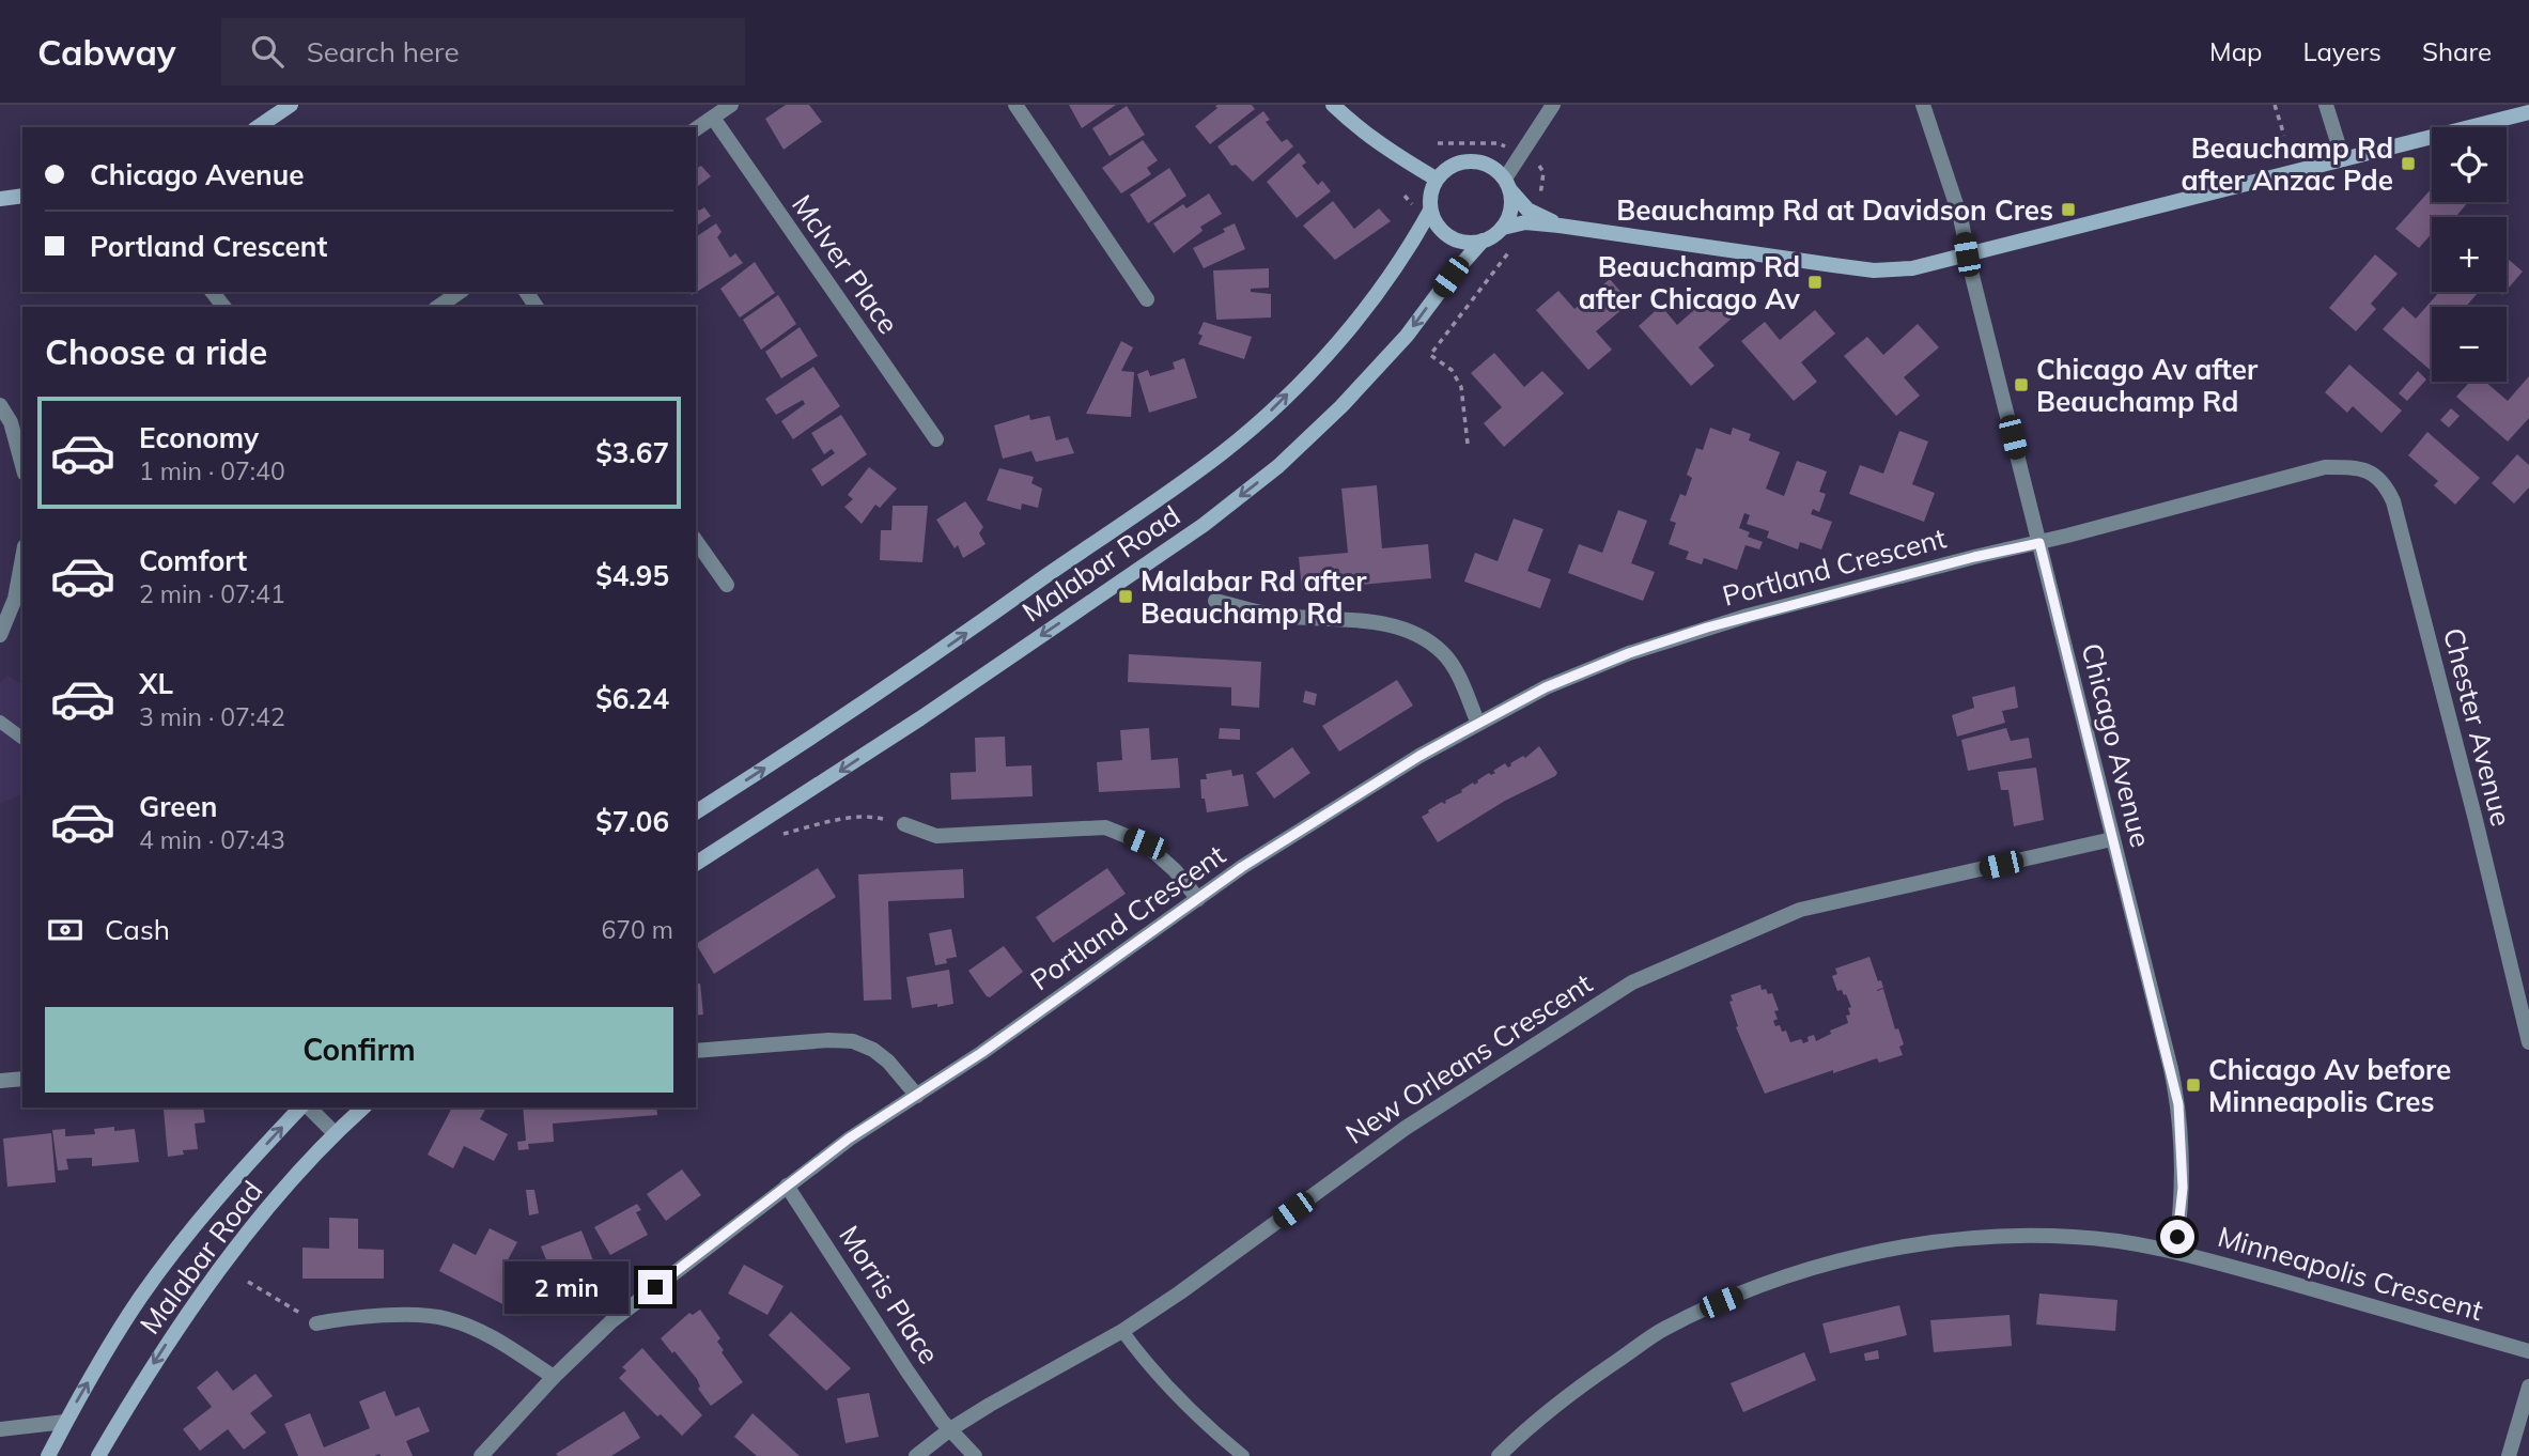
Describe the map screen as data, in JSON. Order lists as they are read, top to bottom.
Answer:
{
  "streets": {
    "main road": ["Malabar Road"],
    "street": [
      "McIver Place",
      "Portland Crescent",
      "Chester Avenue",
      "Chicago Avenue",
      "New Orleans Crescent",
      "Minneapolis Crescent",
      "Morris Place"
    ]
  },
  "crossings": [
    ["Portland Crescent", "Chester Avenue"],
    ["Portland Crescent", "Chicago Avenue"],
    ["Portland Crescent", "Morris Place"],
    ["Chicago Avenue", "New Orleans Crescent"],
    ["Chicago Avenue", "Minneapolis Crescent"],
    ["New Orleans Crescent", "Morris Place"]
  ],
  "places": {
    "transit": [
      "Beauchamp Rd after Anzac Pde",
      "Beauchamp Rd at Davidson Cres",
      "Beauchamp Rd after Chicago Av",
      "Chicago Av after Beauchamp Rd",
      "Malabar Rd after Beauchamp Rd",
      "Chicago Av before Minneapolis Cres"
    ]
  },
  "page": {
    "header": "Cabway",
    "search": "Search here",
    "nav": ["Map", "Layers", "Share"],
    "map_buttons": ["+", "−"],
    "banner": ["Chicago Avenue", "Portland Crescent"],
    "heading": "Choose a ride",
    "list": [
      {
        "name": "Economy",
        "note": "1 min · 07:40",
        "value": "$3.67"
      },
      {
        "name": "Comfort",
        "note": "2 min · 07:41",
        "value": "$4.95"
      },
      {
        "name": "XL",
        "note": "3 min · 07:42",
        "value": "$6.24"
      },
      {
        "name": "Green",
        "note": "4 min · 07:43",
        "value": "$7.06"
      }
    ],
    "pay": ["Cash", "670 m"],
    "buttons": "Confirm",
    "bubble": "2 min"
  }
}
